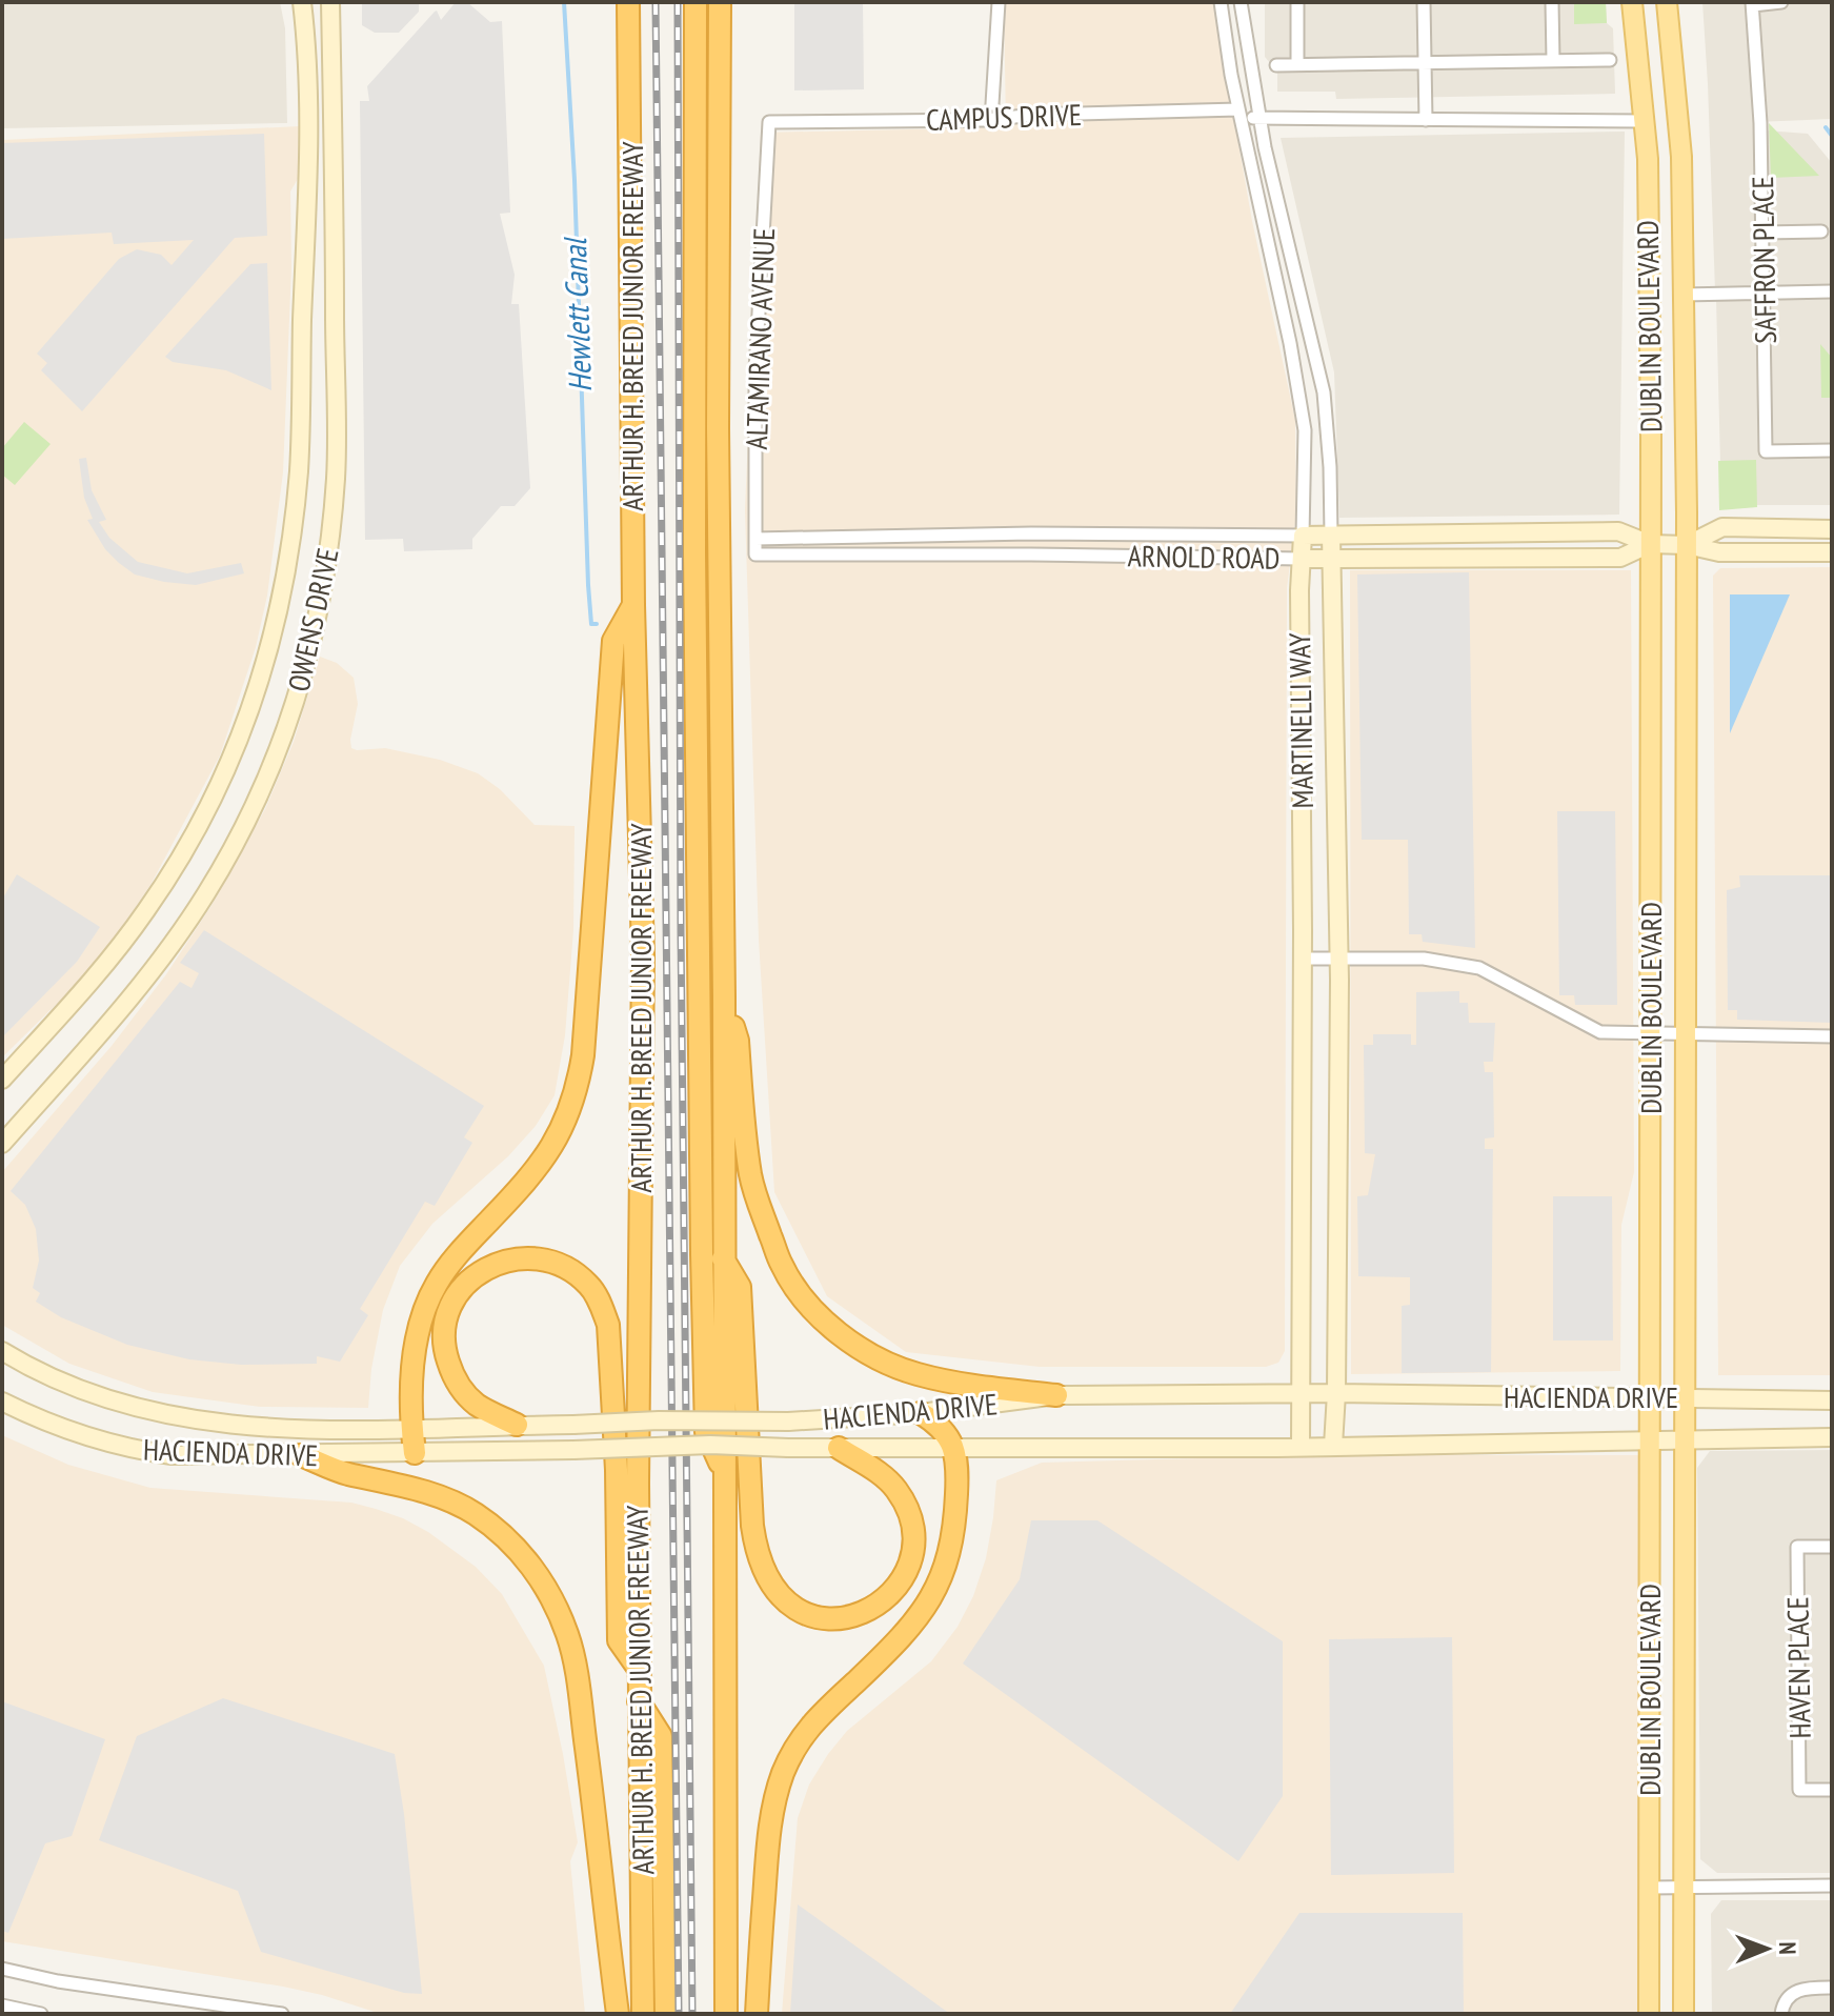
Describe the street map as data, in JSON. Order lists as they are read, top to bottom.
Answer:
{
  "streets": {
    "highway": ["ARTHUR H. BREED JUNIOR FREEWAY"],
    "main road": ["DUBLIN BOULEVARD"],
    "street": [
      "CAMPUS DRIVE",
      "SAFFRON PLACE",
      "ALTAMIRANO AVENUE",
      "ARNOLD ROAD",
      "OWENS DRIVE",
      "MARTINELLI WAY",
      "HACIENDA DRIVE",
      "HAVEN PLACE"
    ]
  },
  "crossings": [
    ["CAMPUS DRIVE", "DUBLIN BOULEVARD"],
    ["CAMPUS DRIVE", "ALTAMIRANO AVENUE"],
    ["CAMPUS DRIVE", "MARTINELLI WAY"],
    ["DUBLIN BOULEVARD", "ARNOLD ROAD"],
    ["DUBLIN BOULEVARD", "HACIENDA DRIVE"],
    ["ALTAMIRANO AVENUE", "ARNOLD ROAD"],
    ["ARNOLD ROAD", "MARTINELLI WAY"],
    ["MARTINELLI WAY", "HACIENDA DRIVE"]
  ],
  "water": ["Hewlett Canal"],
  "north": "right"
}
